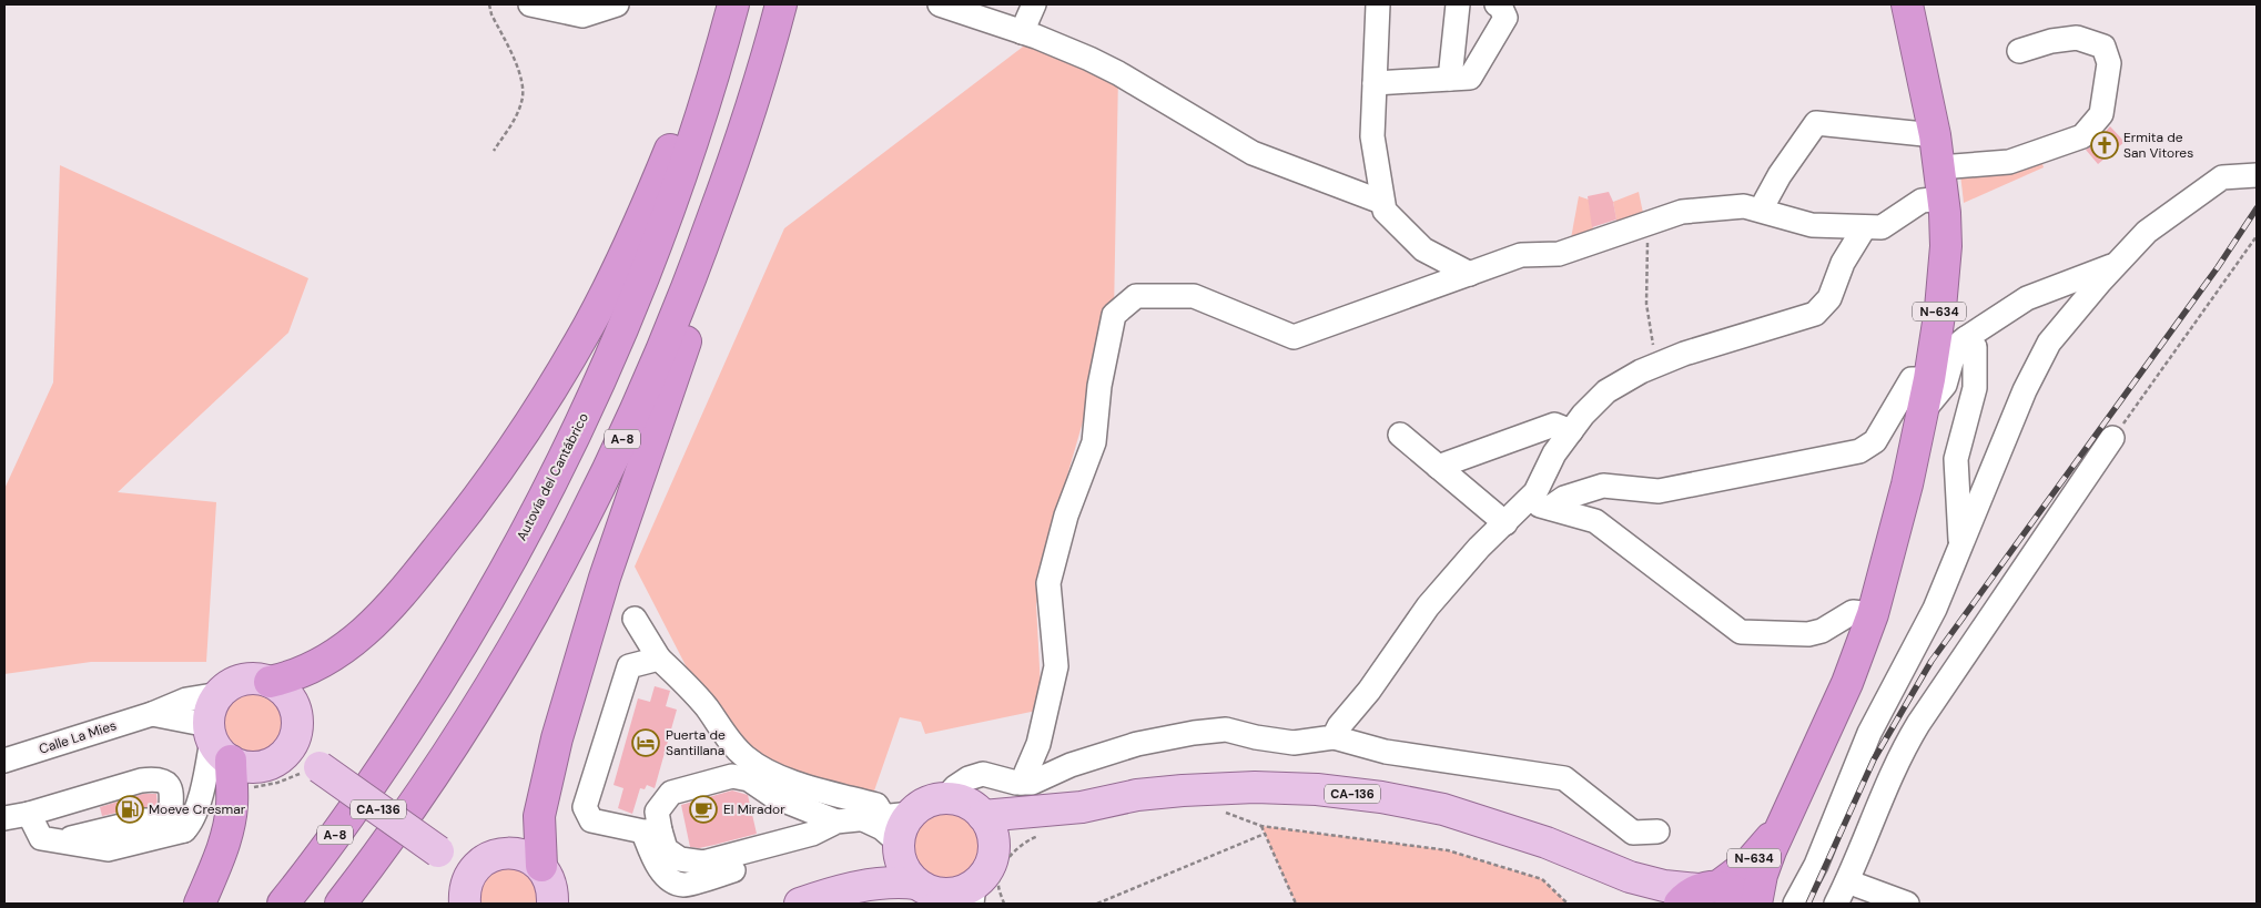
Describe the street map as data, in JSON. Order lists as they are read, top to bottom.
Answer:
{
  "streets": {
    "highway": ["N-634", "A-8", "Autovía del Cantábrico"],
    "main road": ["CA-136"],
    "street": ["Calle La Mies"]
  },
  "crossings": [
    ["Calle La Mies", "CA-136"]
  ],
  "places": {
    "church": ["Ermita de San Vitores"],
    "hotel": ["Puerta de Santillana"],
    "fuel station": ["Moeve Cresmar"],
    "cafe": ["El Mirador"]
  }
}
